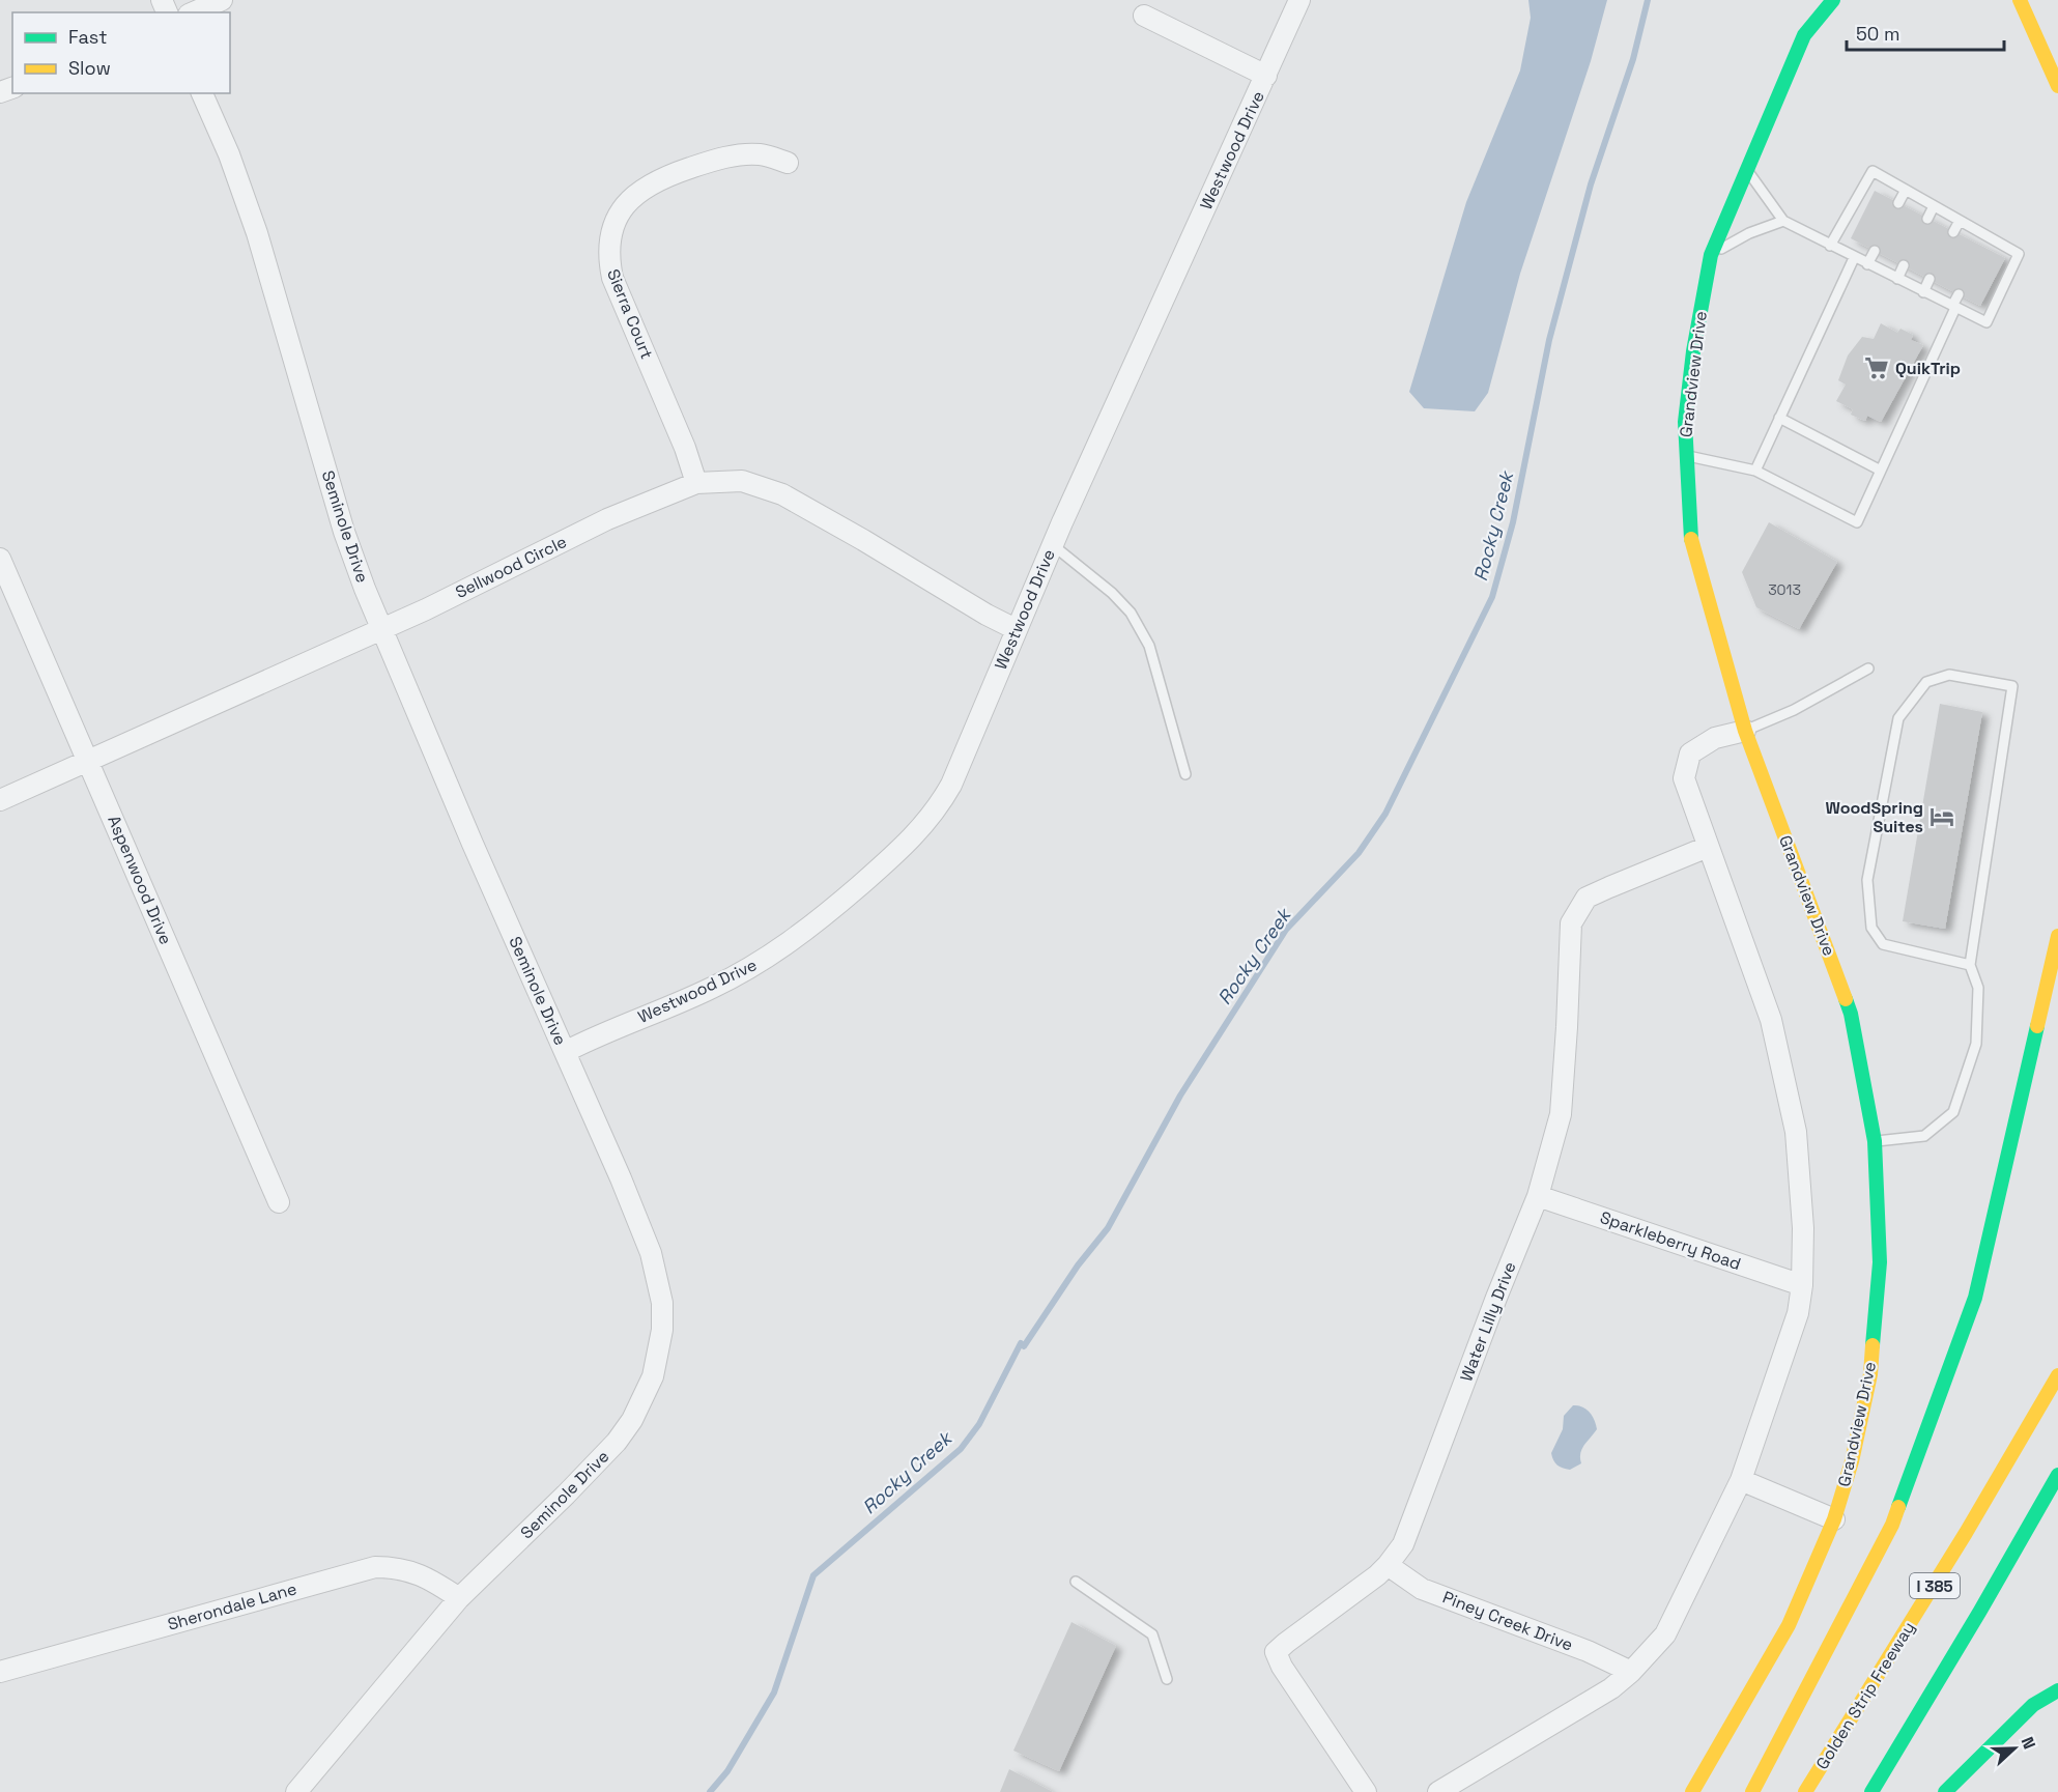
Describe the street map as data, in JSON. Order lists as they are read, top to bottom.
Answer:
{
  "streets": {
    "main road": ["Grandview Drive", "I 385", "Golden Strip Freeway"],
    "street": [
      "Westwood Drive",
      "Sierra Court",
      "Seminole Drive",
      "Sellwood Circle",
      "Aspenwood Drive",
      "Sparkleberry Road",
      "Water Lilly Drive",
      "Sherondale Lane",
      "Piney Creek Drive"
    ]
  },
  "crossings": [
    ["Westwood Drive", "Seminole Drive"],
    ["Westwood Drive", "Sellwood Circle"],
    ["Sierra Court", "Sellwood Circle"],
    ["Seminole Drive", "Sellwood Circle"],
    ["Seminole Drive", "Sherondale Lane"],
    ["Sellwood Circle", "Aspenwood Drive"],
    ["Sparkleberry Road", "Water Lilly Drive"],
    ["Water Lilly Drive", "Piney Creek Drive"]
  ],
  "water": ["Rocky Creek"],
  "places": {
    "supermarket": ["QuikTrip"],
    "hotel": ["WoodSpring Suites"]
  },
  "house_numbers": ["3013"],
  "legend": ["Fast", "Slow"],
  "scale_bar": "50 m",
  "north": "right"
}
